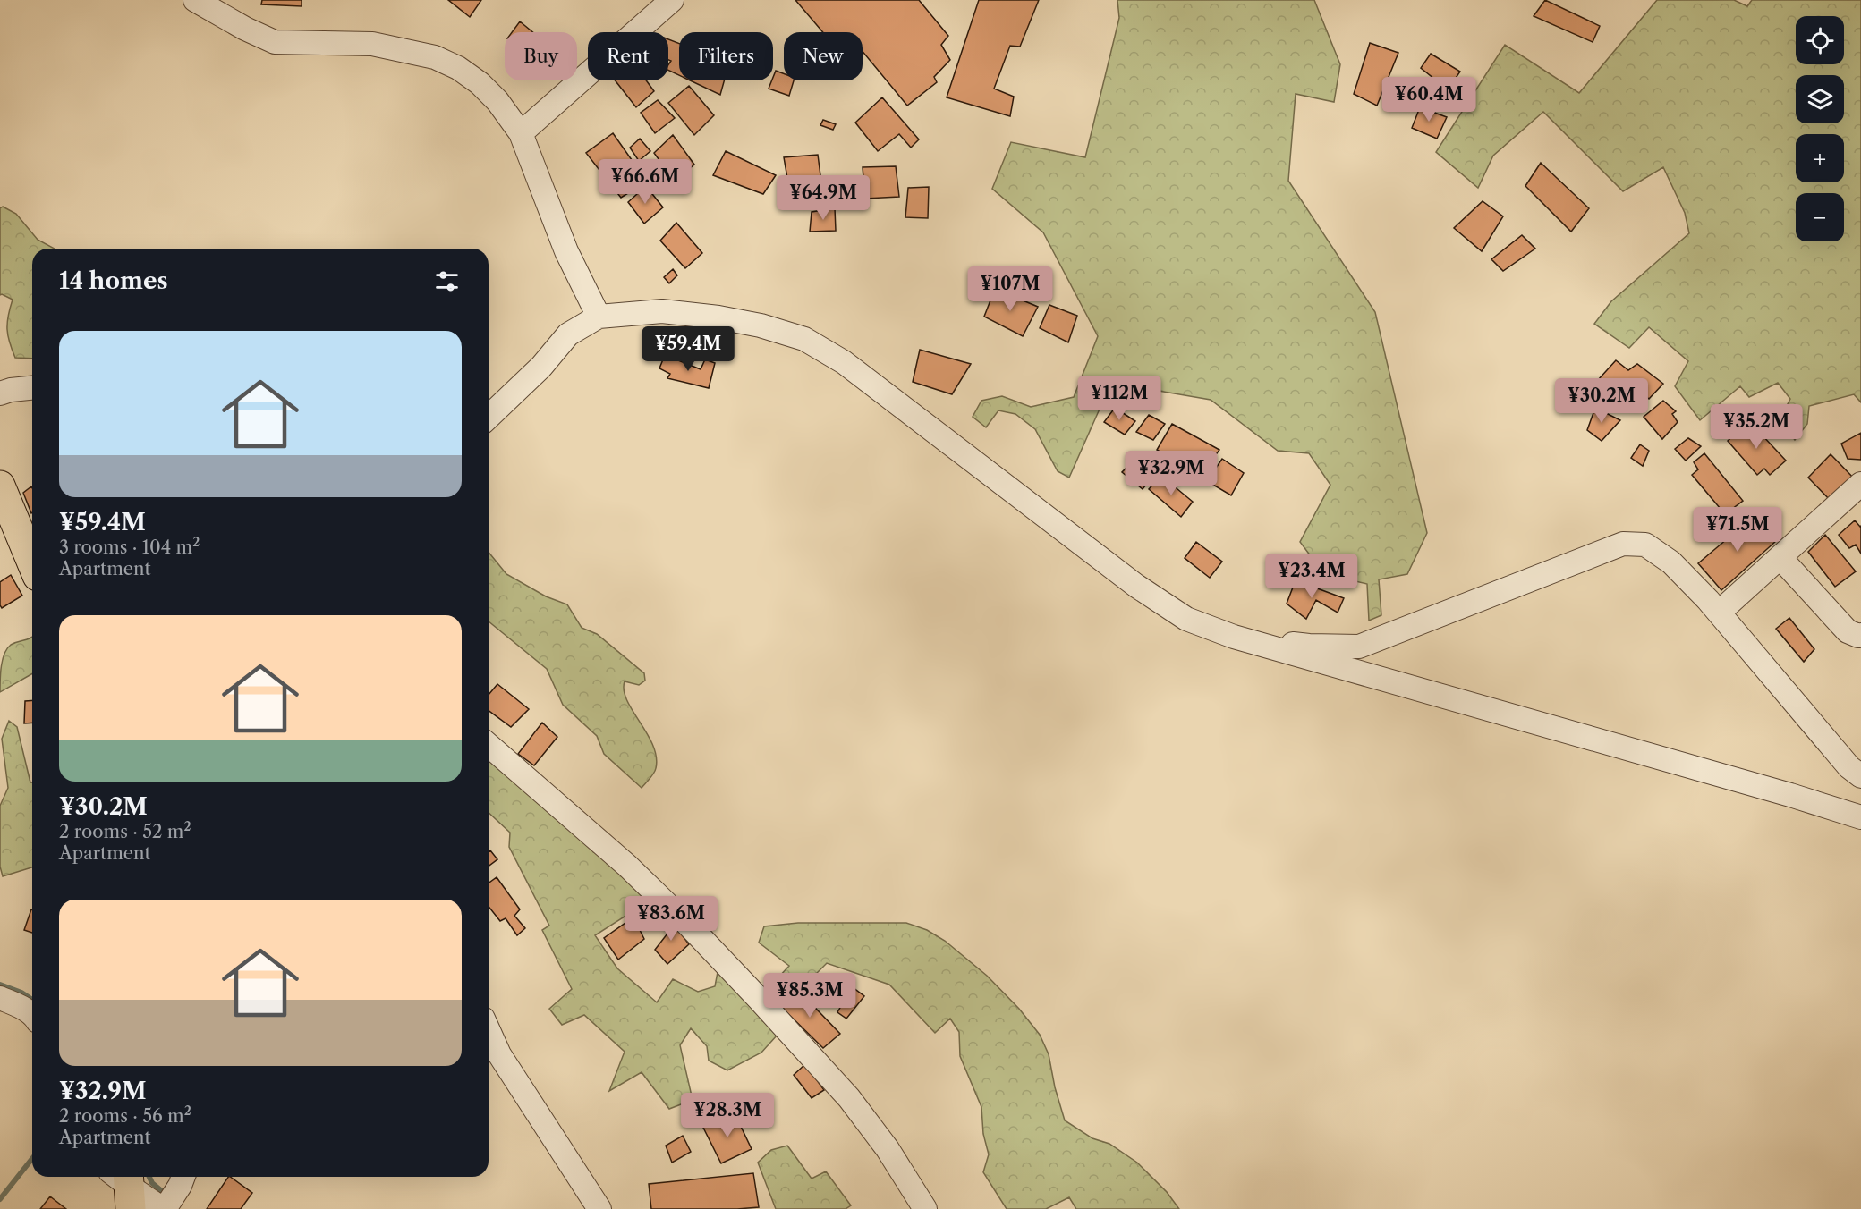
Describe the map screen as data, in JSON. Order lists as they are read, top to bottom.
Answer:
{
  "page": {
    "map_buttons": ["+", "−"],
    "chip": [
      "Buy",
      "Rent",
      "Filters",
      "New"
    ],
    "price": [
      "¥60.4M",
      "¥66.6M",
      "¥64.9M",
      "¥107M",
      "¥59.4M",
      "¥112M",
      "¥30.2M",
      "¥35.2M",
      "¥32.9M",
      "¥71.5M",
      "¥23.4M",
      "¥83.6M",
      "¥85.3M",
      "¥28.3M"
    ],
    "heading": "14 homes",
    "list": [
      {
        "name": "¥59.4M",
        "note": "3 rooms · 104 m² · Apartment"
      },
      {
        "name": "¥30.2M",
        "note": "2 rooms · 52 m² · Apartment"
      },
      {
        "name": "¥32.9M",
        "note": "2 rooms · 56 m² · Apartment"
      }
    ]
  }
}
